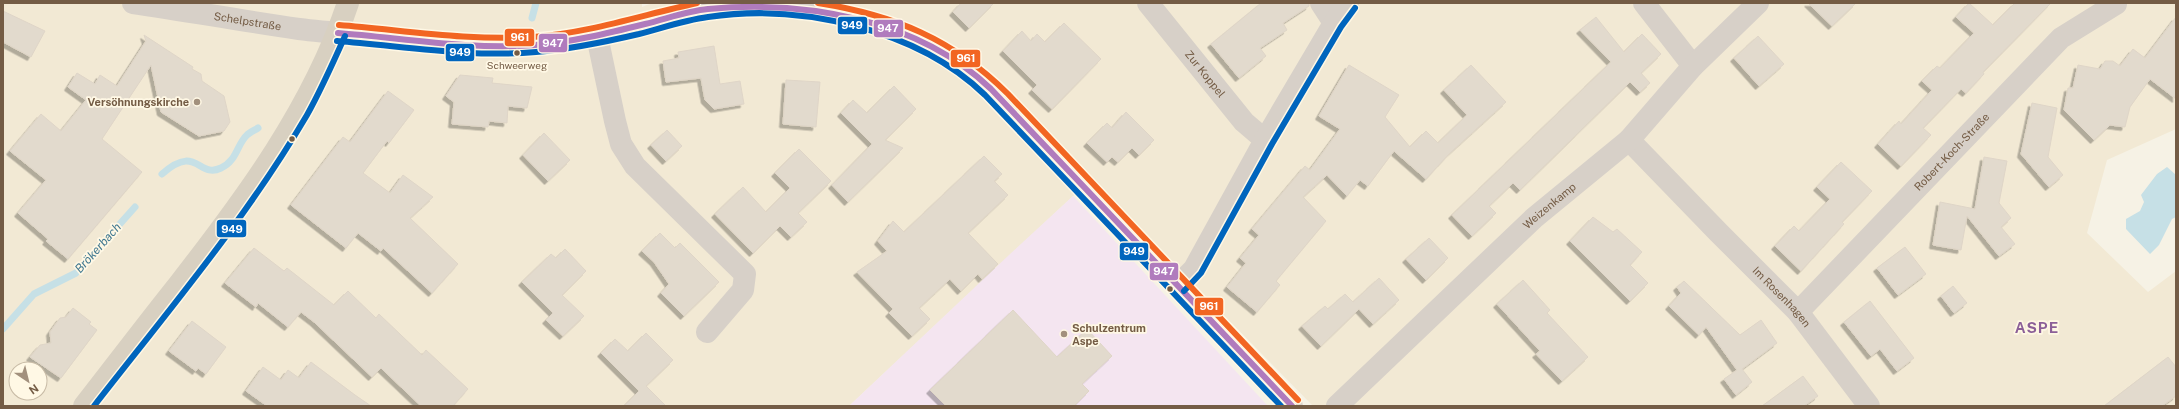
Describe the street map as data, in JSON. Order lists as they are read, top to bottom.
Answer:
{
  "streets": {
    "street": [
      "Schelpstraße",
      "Zur Koppel",
      "Robert-Koch-Straße",
      "Weizenkamp",
      "Im Rosenhagen"
    ]
  },
  "crossings": [
    ["Robert-Koch-Straße", "Im Rosenhagen"],
    ["Weizenkamp", "Im Rosenhagen"]
  ],
  "districts": ["ASPE"],
  "water": ["Brökerbach"],
  "places": ["Schweerweg", "Versöhnungskirche", "Schulzentrum Aspe"],
  "lines": ["transit line 961", "transit line 947", "transit line 949"],
  "north": "bottom right"
}
